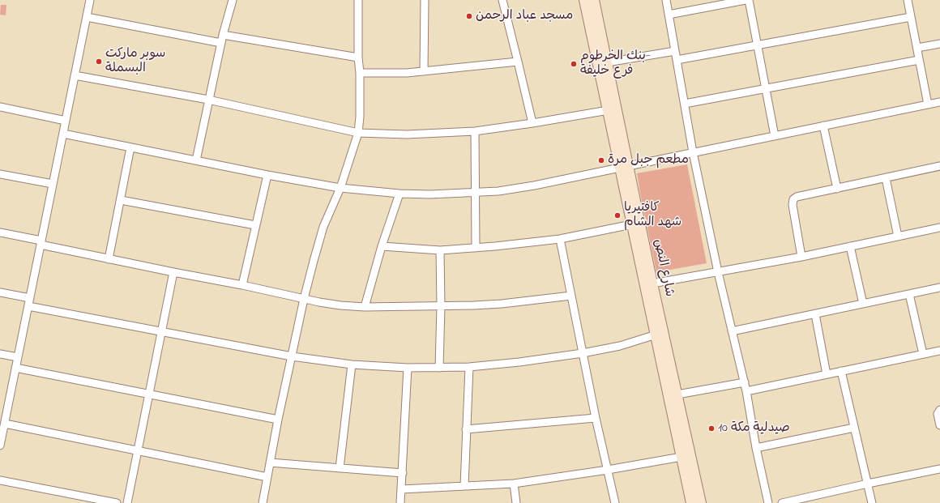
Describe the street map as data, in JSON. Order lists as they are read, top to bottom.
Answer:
{
  "streets": {
    "main road": ["شارع النص"]
  },
  "places": [
    "مسجد عباد الرحمن",
    "سوبر ماركت البسملة",
    "بنك الخرطوم- فرع خليفة",
    "مطعم جبل مرة",
    "كافتيريا شهد الشام",
    "صيدلية مكة 10"
  ]
}
